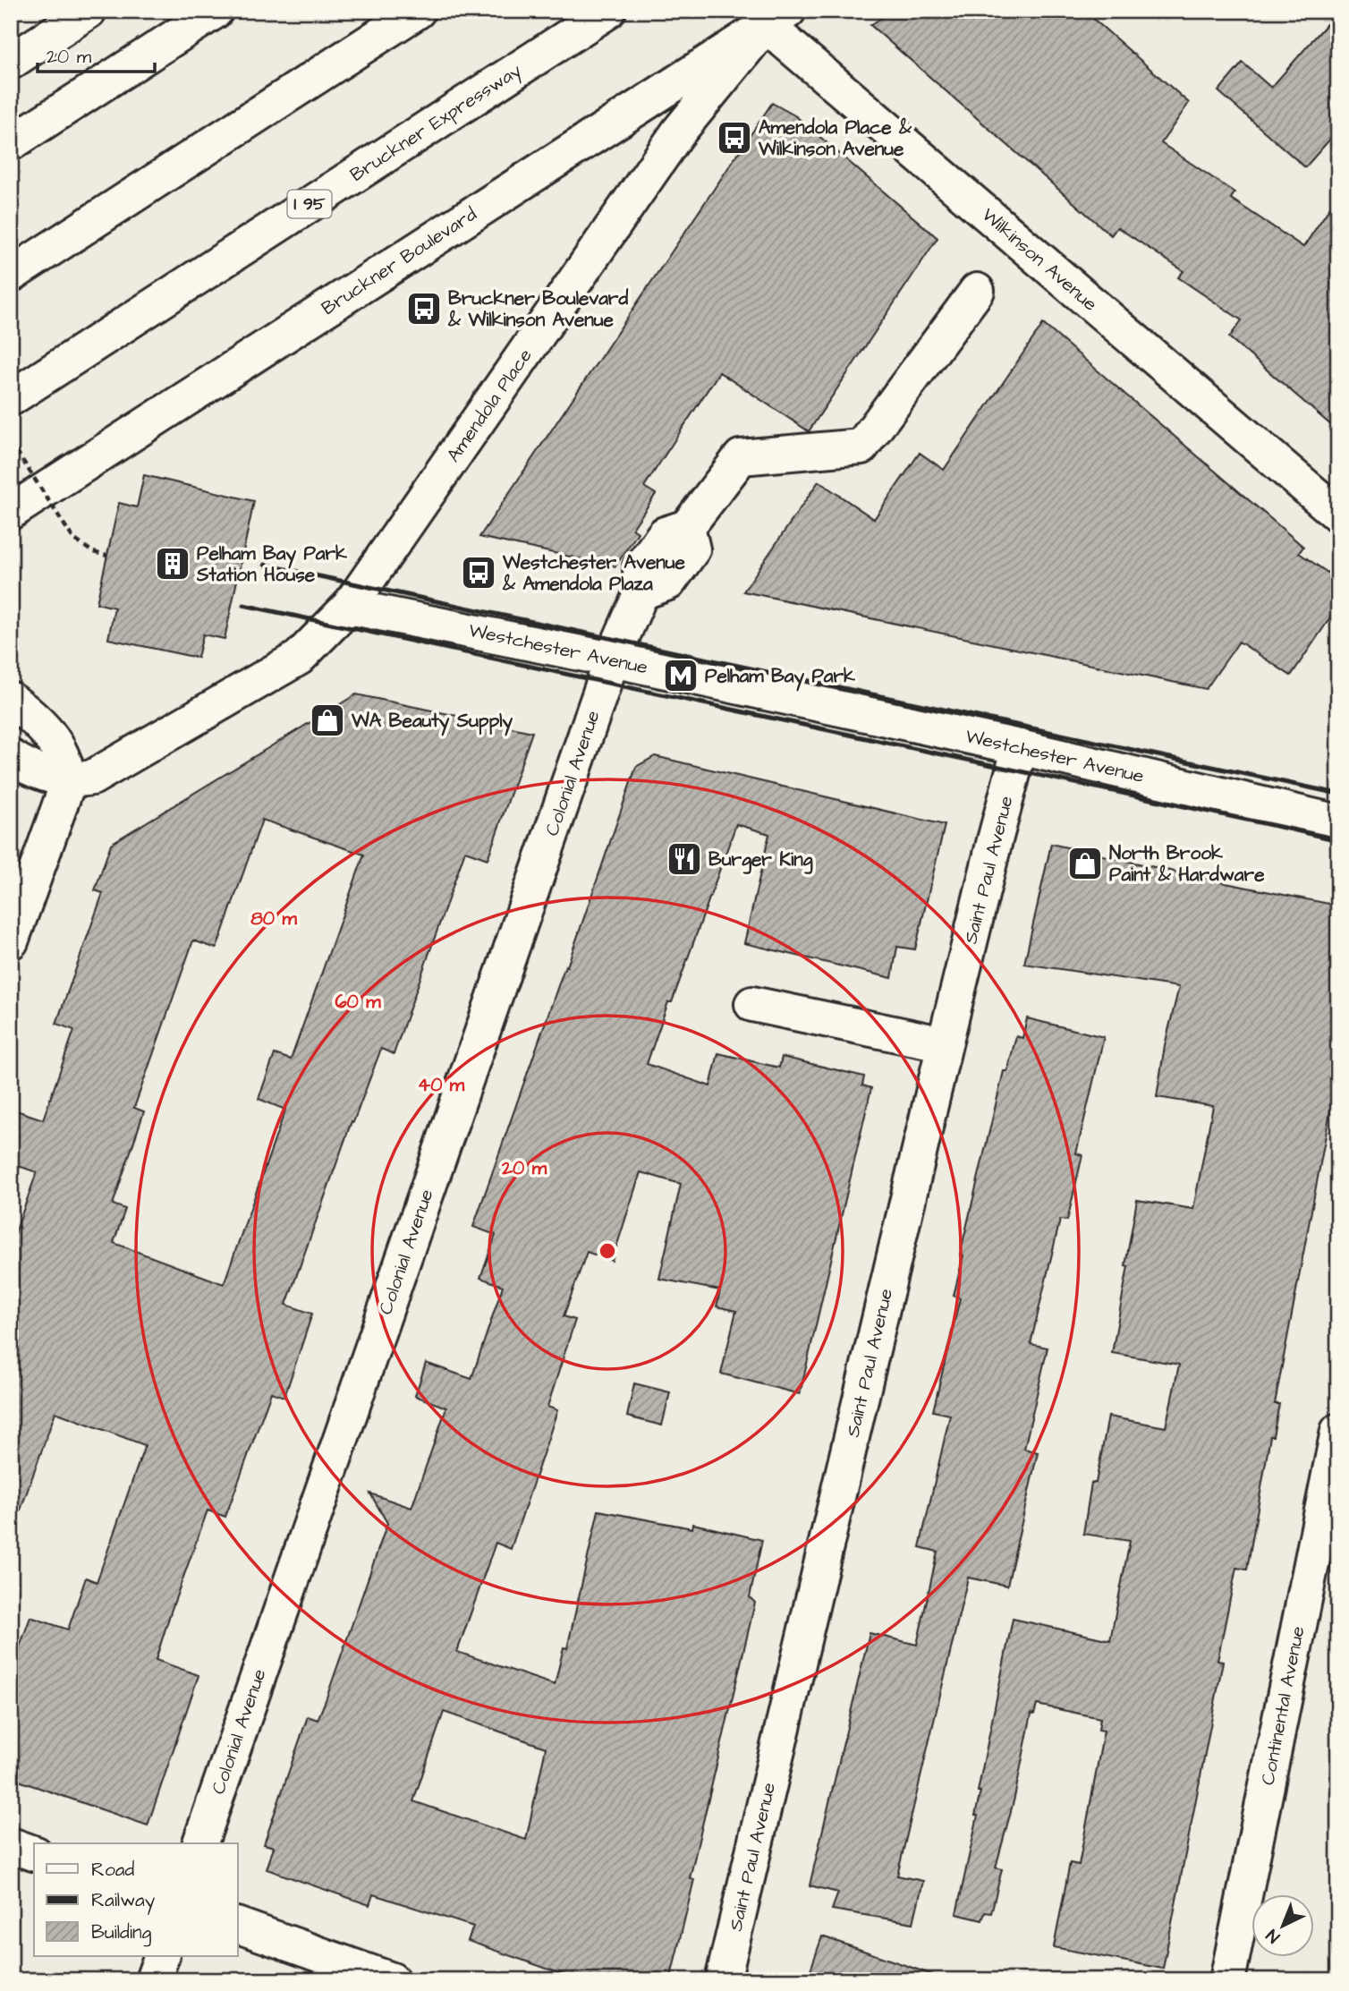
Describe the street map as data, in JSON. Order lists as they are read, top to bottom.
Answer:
{
  "streets": {
    "main road": [
      "Bruckner Expressway",
      "I 95",
      "Wilkinson Avenue",
      "Bruckner Boulevard",
      "Amendola Place",
      "Westchester Avenue",
      "Colonial Avenue",
      "Saint Paul Avenue",
      "Continental Avenue"
    ]
  },
  "crossings": [
    ["Wilkinson Avenue", "Bruckner Boulevard"],
    ["Wilkinson Avenue", "Amendola Place"],
    ["Bruckner Boulevard", "Amendola Place"],
    ["Amendola Place", "Westchester Avenue"],
    ["Westchester Avenue", "Colonial Avenue"],
    ["Westchester Avenue", "Saint Paul Avenue"]
  ],
  "places": {
    "bus stop": ["Amendola Place & Wilkinson Avenue", "Bruckner Boulevard & Wilkinson Avenue", "Westchester Avenue & Amendola Plaza"],
    "building": ["Pelham Bay Park Station House"],
    "metro station": ["Pelham Bay Park"],
    "shop": ["WA Beauty Supply", "North Brook Paint & Hardware"],
    "restaurant": ["Burger King"]
  },
  "legend": ["Road", "Railway", "Building"],
  "scale_bar": "20 m",
  "north": "bottom left",
  "rings": [
    "80 m",
    "60 m",
    "40 m",
    "20 m"
  ]
}
